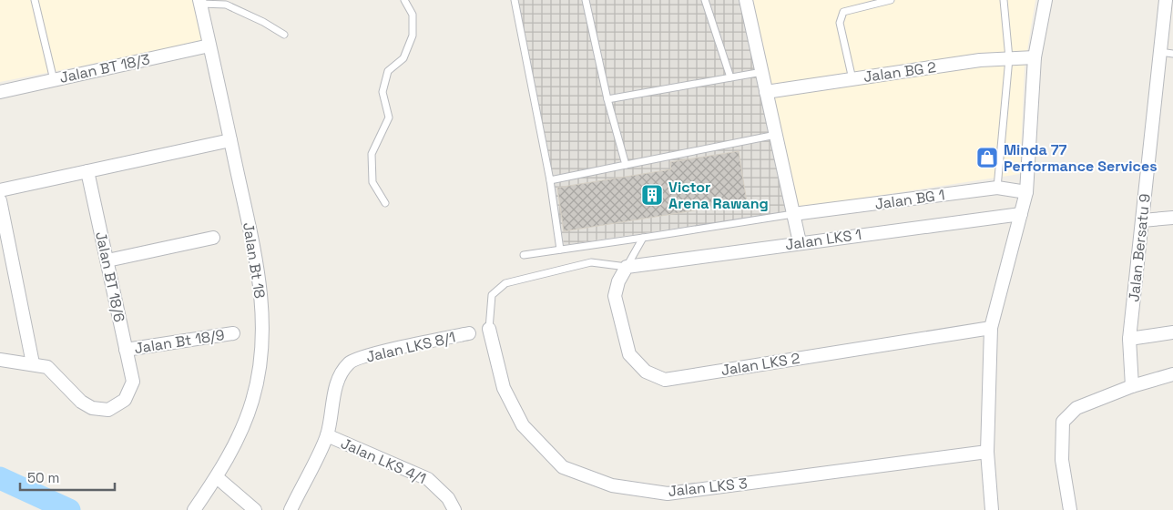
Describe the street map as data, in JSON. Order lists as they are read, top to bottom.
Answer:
{
  "streets": {
    "street": [
      "Jalan BT 18/3",
      "Jalan BG 2",
      "Jalan BG 1",
      "Jalan LKS 1",
      "Jalan Bersatu 9",
      "Jalan Bt 18",
      "Jalan BT 18/6",
      "Jalan Bt 18/9",
      "Jalan LKS 8/1",
      "Jalan LKS 2",
      "Jalan LKS 4/1",
      "Jalan LKS 3"
    ]
  },
  "crossings": [
    ["Jalan BT 18/3", "Jalan Bt 18"],
    ["Jalan LKS 1", "Jalan LKS 2"],
    ["Jalan BT 18/6", "Jalan Bt 18/9"],
    ["Jalan LKS 8/1", "Jalan LKS 4/1"]
  ],
  "places": {
    "shop": ["Minda 77 Performance Services"],
    "building": ["Victor Arena Rawang"]
  },
  "scale_bar": "50 m"
}
